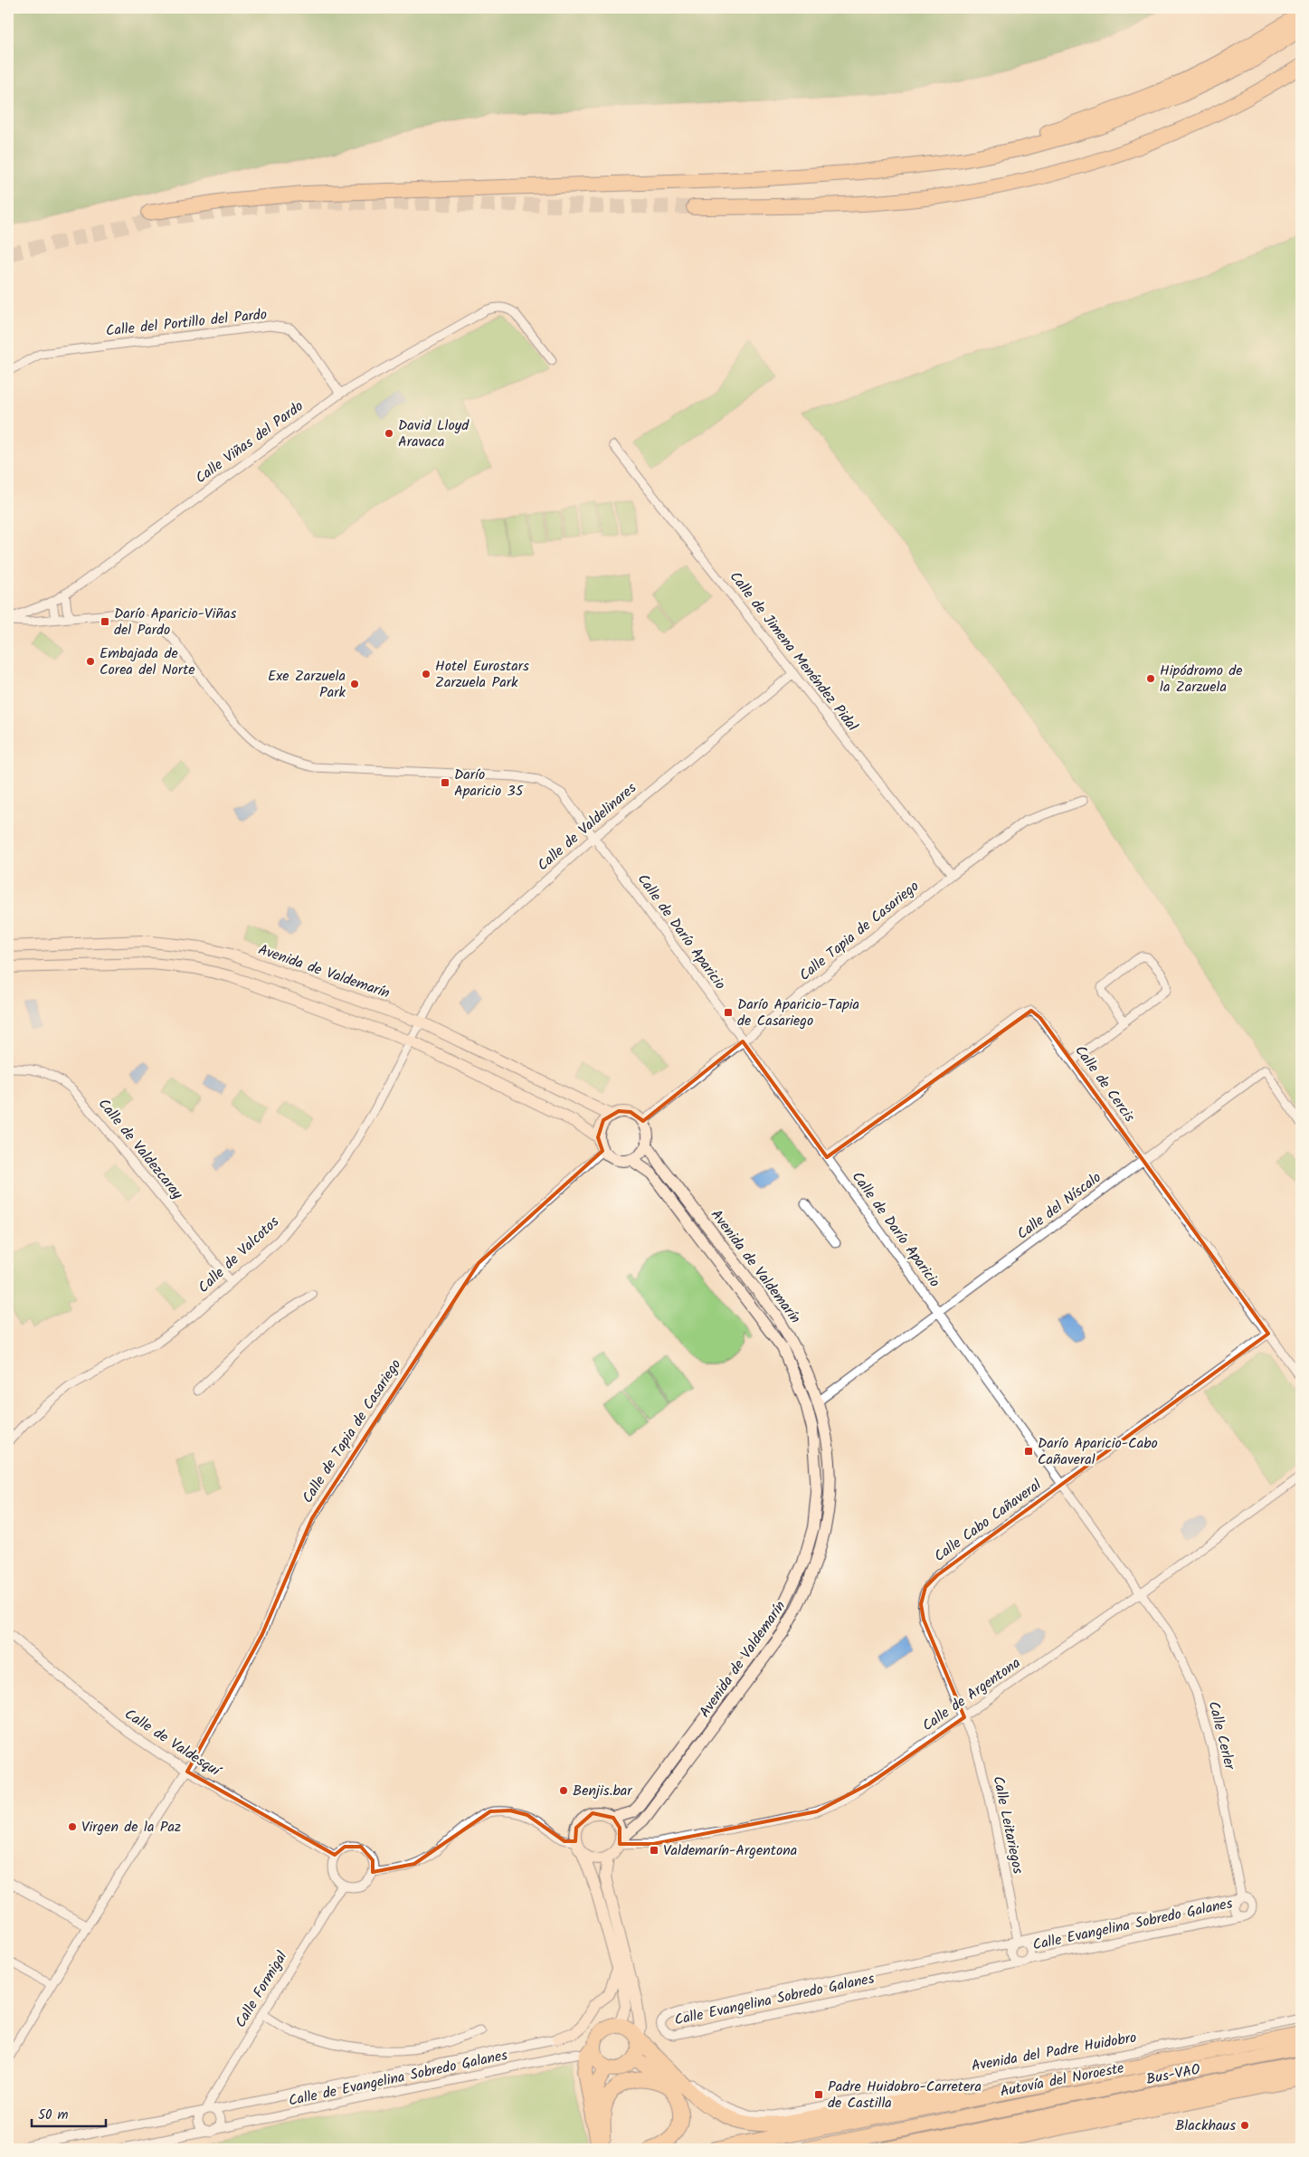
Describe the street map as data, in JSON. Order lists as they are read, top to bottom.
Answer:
{
  "streets": {
    "highway": ["Bus-VAO", "Autovía del Noroeste"],
    "street": [
      "Calle del Portillo del Pardo",
      "Calle Viñas del Pardo",
      "Calle de Jimena Menéndez Pidal",
      "Calle de Valdelinares",
      "Calle Tapia de Casariego",
      "Calle de Darío Aparicio",
      "Avenida de Valdemarín",
      "Calle de Cercis",
      "Calle de Valdezcaray",
      "Calle del Níscalo",
      "Calle de Valcotos",
      "Calle de Tapia de Casariego",
      "Calle Cabo Cañaveral",
      "Calle de Argentona",
      "Calle Cerler",
      "Calle de Valdesquí",
      "Calle Leitariegos",
      "Calle Evangelina Sobredo Galanes",
      "Calle Formigal",
      "Avenida del Padre Huidobro",
      "Calle de Evangelina Sobredo Galanes"
    ]
  },
  "crossings": [
    ["Calle del Portillo del Pardo", "Calle Viñas del Pardo"],
    ["Calle Viñas del Pardo", "Calle de Darío Aparicio"],
    ["Calle de Jimena Menéndez Pidal", "Calle de Valdelinares"],
    ["Calle de Jimena Menéndez Pidal", "Calle Tapia de Casariego"],
    ["Calle de Valdelinares", "Calle de Darío Aparicio"],
    ["Calle de Valdelinares", "Avenida de Valdemarín"],
    ["Calle de Valdelinares", "Calle de Valcotos"],
    ["Calle Tapia de Casariego", "Calle de Darío Aparicio"],
    ["Calle Tapia de Casariego", "Avenida de Valdemarín"],
    ["Calle Tapia de Casariego", "Calle de Tapia de Casariego"],
    ["Calle de Darío Aparicio", "Calle de Cercis"],
    ["Calle de Darío Aparicio", "Calle del Níscalo"],
    ["Calle de Darío Aparicio", "Calle Cabo Cañaveral"],
    ["Calle de Darío Aparicio", "Calle de Argentona"],
    ["Calle de Darío Aparicio", "Calle Cerler"],
    ["Avenida de Valdemarín", "Calle del Níscalo"],
    ["Avenida de Valdemarín", "Calle de Valcotos"],
    ["Avenida de Valdemarín", "Calle de Tapia de Casariego"],
    ["Avenida de Valdemarín", "Calle de Argentona"],
    ["Calle de Cercis", "Calle del Níscalo"],
    ["Calle de Cercis", "Calle Cabo Cañaveral"],
    ["Calle de Valdezcaray", "Calle de Valcotos"],
    ["Calle de Tapia de Casariego", "Calle de Valdesquí"],
    ["Calle Cabo Cañaveral", "Calle de Argentona"],
    ["Calle Cabo Cañaveral", "Calle Leitariegos"],
    ["Calle de Argentona", "Calle Cerler"],
    ["Calle de Argentona", "Calle Leitariegos"],
    ["Calle Cerler", "Calle Evangelina Sobredo Galanes"],
    ["Calle de Valdesquí", "Calle Formigal"],
    ["Calle Leitariegos", "Calle Evangelina Sobredo Galanes"],
    ["Calle Formigal", "Calle de Evangelina Sobredo Galanes"],
    ["Avenida del Padre Huidobro", "Calle de Evangelina Sobredo Galanes"]
  ],
  "places": {
    "other": [
      "David Lloyd Aravaca",
      "Embajada de Corea del Norte",
      "Hotel Eurostars Zarzuela Park",
      "Hipódromo de la Zarzuela",
      "Exe Zarzuela Park",
      "Benjis.bar",
      "Virgen de la Paz",
      "Blackhaus"
    ],
    "transit": [
      "Darío Aparicio-Viñas del Pardo",
      "Darío Aparicio 35",
      "Darío Aparicio-Tapia de Casariego",
      "Darío Aparicio-Cabo Cañaveral",
      "Valdemarín-Argentona",
      "Padre Huidobro-Carretera de Castilla"
    ]
  },
  "scale_bar": "50 m"
}
